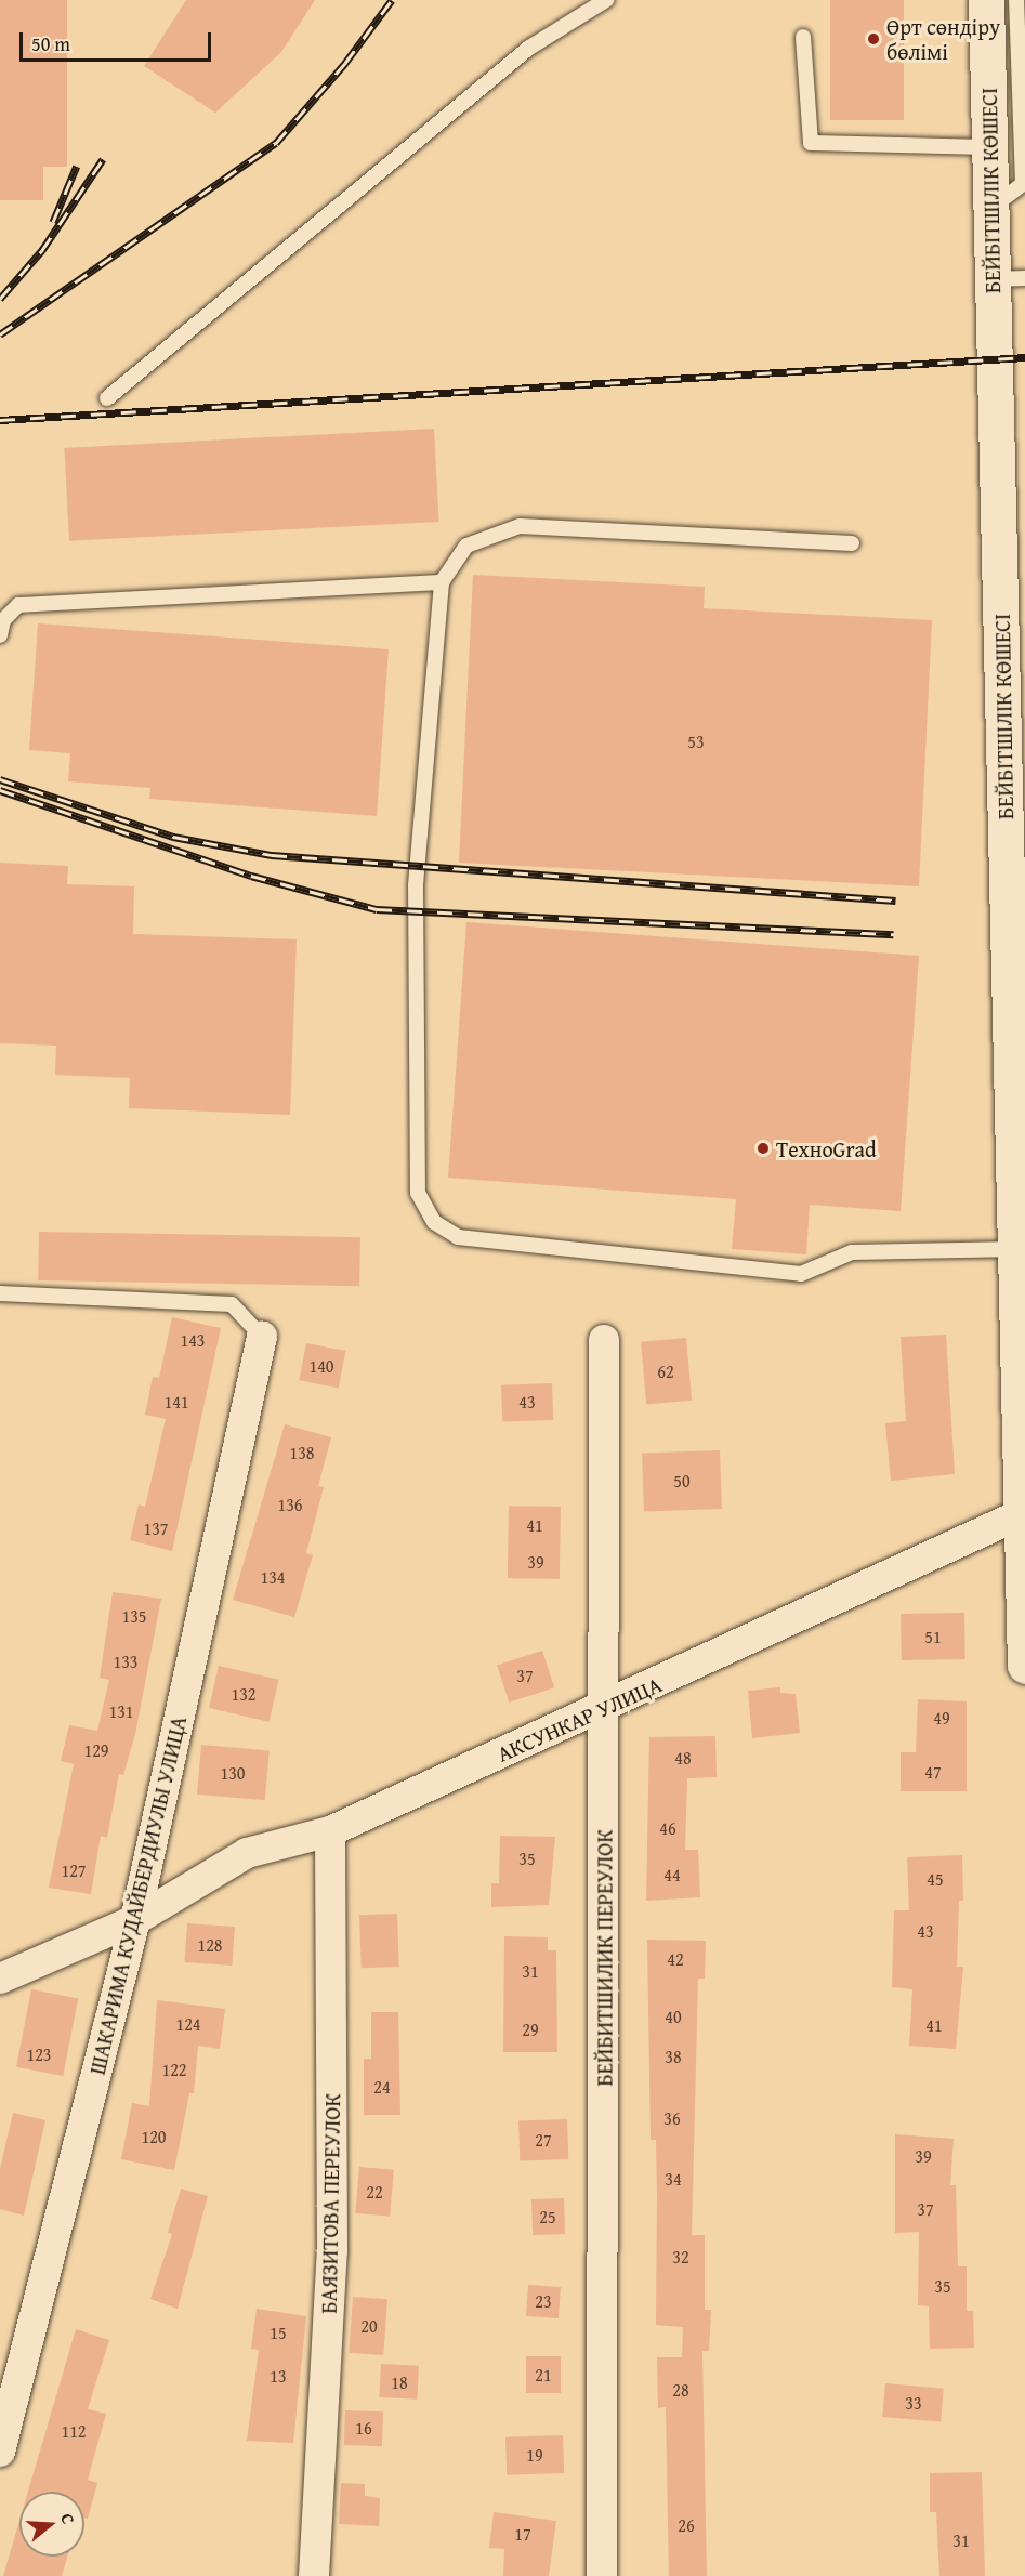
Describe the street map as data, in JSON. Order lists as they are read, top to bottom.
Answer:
{
  "streets": {
    "street": [
      "БЕЙБІТШІЛІК КӨШЕСІ",
      "АКСУНКАР УЛИЦА",
      "ШАКАРИМА КУДАЙБЕРДИУЛЫ УЛИЦА",
      "БЕЙБИТШИЛИК ПЕРЕУЛОК",
      "БАЯЗИТОВА ПЕРЕУЛОК"
    ]
  },
  "crossings": [
    ["БЕЙБІТШІЛІК КӨШЕСІ", "АКСУНКАР УЛИЦА"],
    ["АКСУНКАР УЛИЦА", "ШАКАРИМА КУДАЙБЕРДИУЛЫ УЛИЦА"],
    ["АКСУНКАР УЛИЦА", "БЕЙБИТШИЛИК ПЕРЕУЛОК"],
    ["АКСУНКАР УЛИЦА", "БАЯЗИТОВА ПЕРЕУЛОК"]
  ],
  "places": ["Өрт сөндіру бөлімі", "ТехноGrad"],
  "house_numbers": [
    "53",
    "143",
    "140",
    "62",
    "141",
    "43",
    "138",
    "50",
    "136",
    "41",
    "137",
    "39",
    "134",
    "135",
    "51",
    "133",
    "37",
    "132",
    "131",
    "49",
    "129",
    "48",
    "47",
    "130",
    "46",
    "35",
    "127",
    "44",
    "45",
    "43",
    "128",
    "42",
    "31",
    "40",
    "124",
    "41",
    "29",
    "123",
    "38",
    "122",
    "24",
    "36",
    "120",
    "27",
    "39",
    "34",
    "22",
    "37",
    "25",
    "32",
    "35",
    "23",
    "20",
    "15",
    "21",
    "13",
    "18",
    "28",
    "33",
    "16",
    "112",
    "19",
    "26",
    "17",
    "31"
  ],
  "scale_bar": "50 m",
  "north": "right"
}
